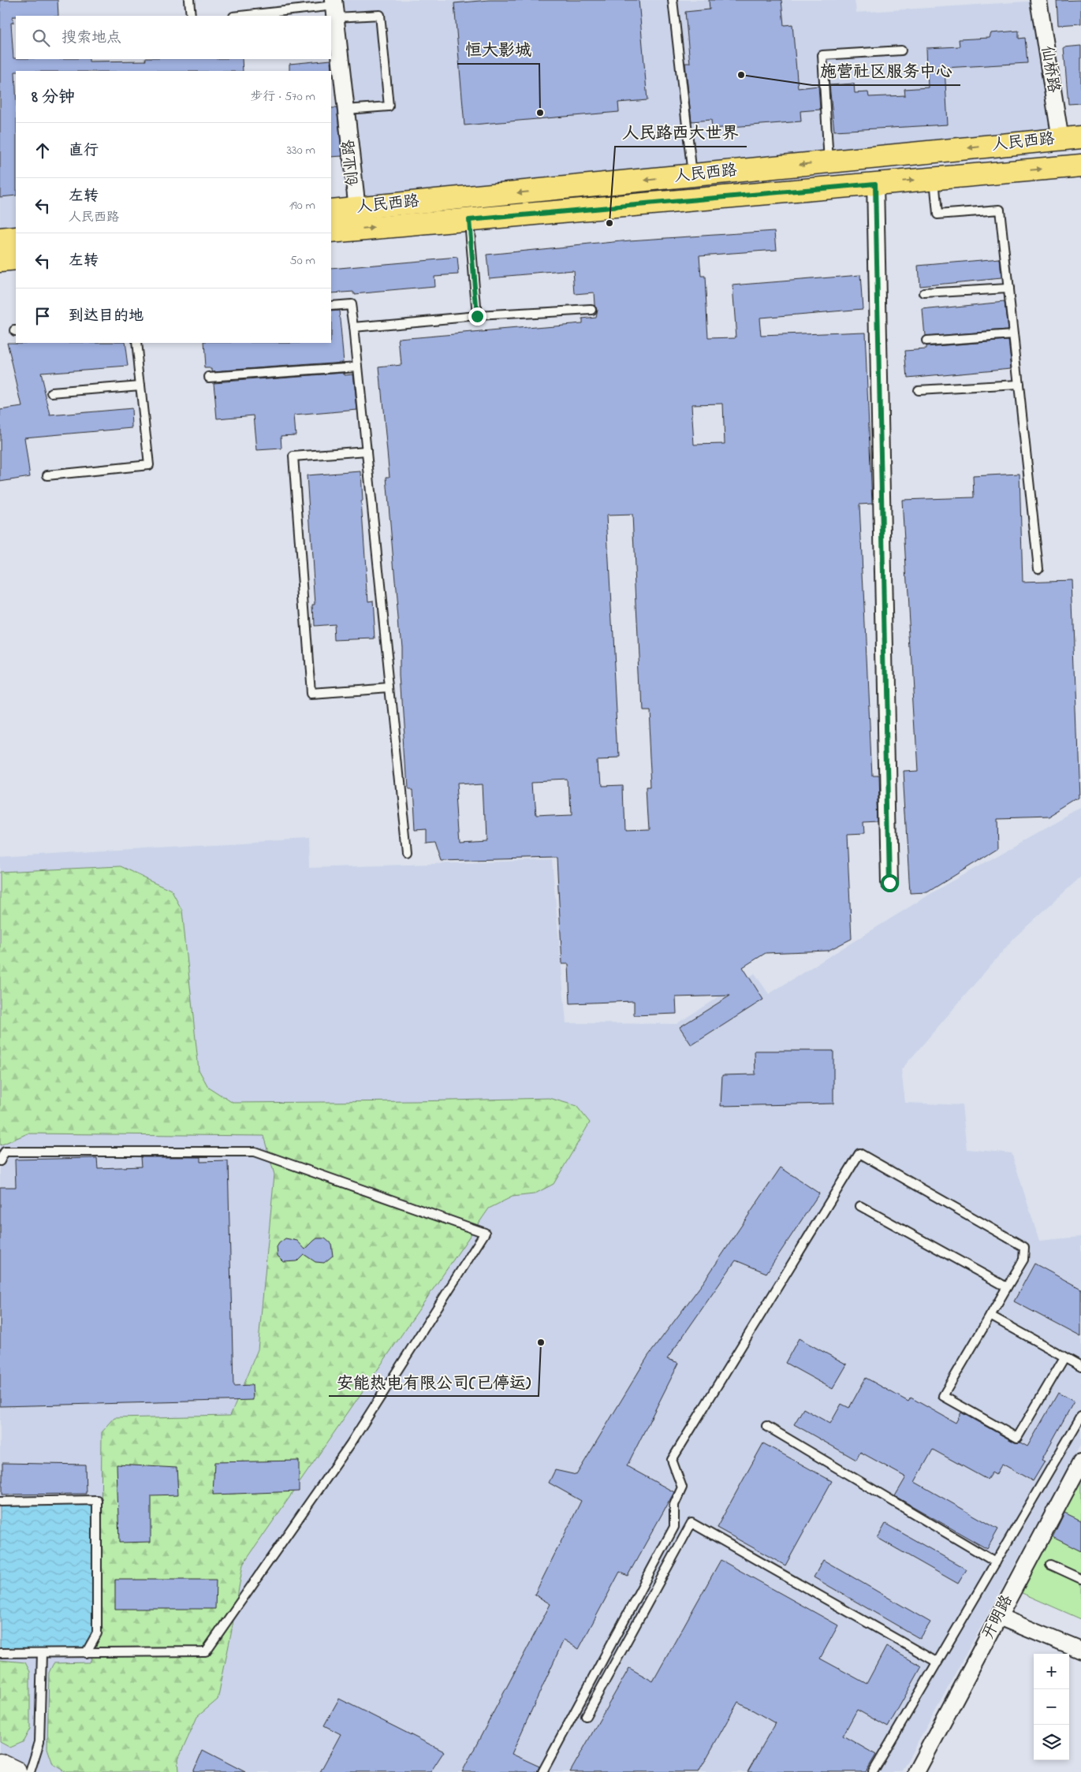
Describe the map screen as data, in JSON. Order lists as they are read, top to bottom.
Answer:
{
  "streets": {
    "main road": ["人民西路"],
    "street": ["仙桥路", "创业路", "开明路"]
  },
  "crossings": [
    ["仙桥路", "人民西路"],
    ["人民西路", "创业路"]
  ],
  "places": [
    "施营社区服务中心",
    "恒大影城",
    "人民路西大世界",
    "安能热电有限公司(已停运)"
  ],
  "page": {
    "search": "搜索地点",
    "heading": ["8 分钟", "步行 · 570 m"],
    "list": [
      ["直行", "330 m"],
      ["左转", "人民西路", "190 m"],
      ["左转", "50 m"],
      "到达目的地"
    ],
    "map_buttons": ["+", "−"]
  }
}
